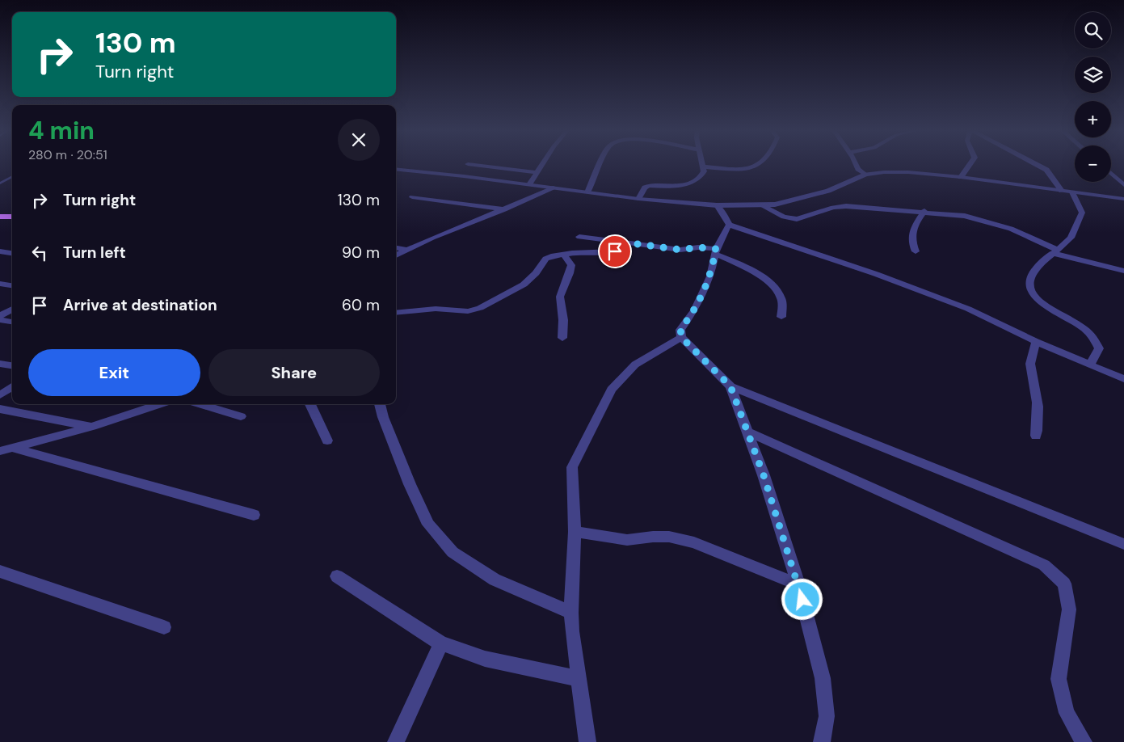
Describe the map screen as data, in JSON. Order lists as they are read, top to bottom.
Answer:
{
  "page": {
    "map_buttons": ["+", "−"],
    "turn": ["130 m", "Turn right"],
    "heading": ["4 min", "280 m · 20:51"],
    "list": [
      {
        "name": "Turn right",
        "value": "130 m"
      },
      {
        "name": "Turn left",
        "value": "90 m"
      },
      {
        "name": "Arrive at destination",
        "value": "60 m"
      }
    ],
    "buttons": ["Exit", "Share"]
  }
}
